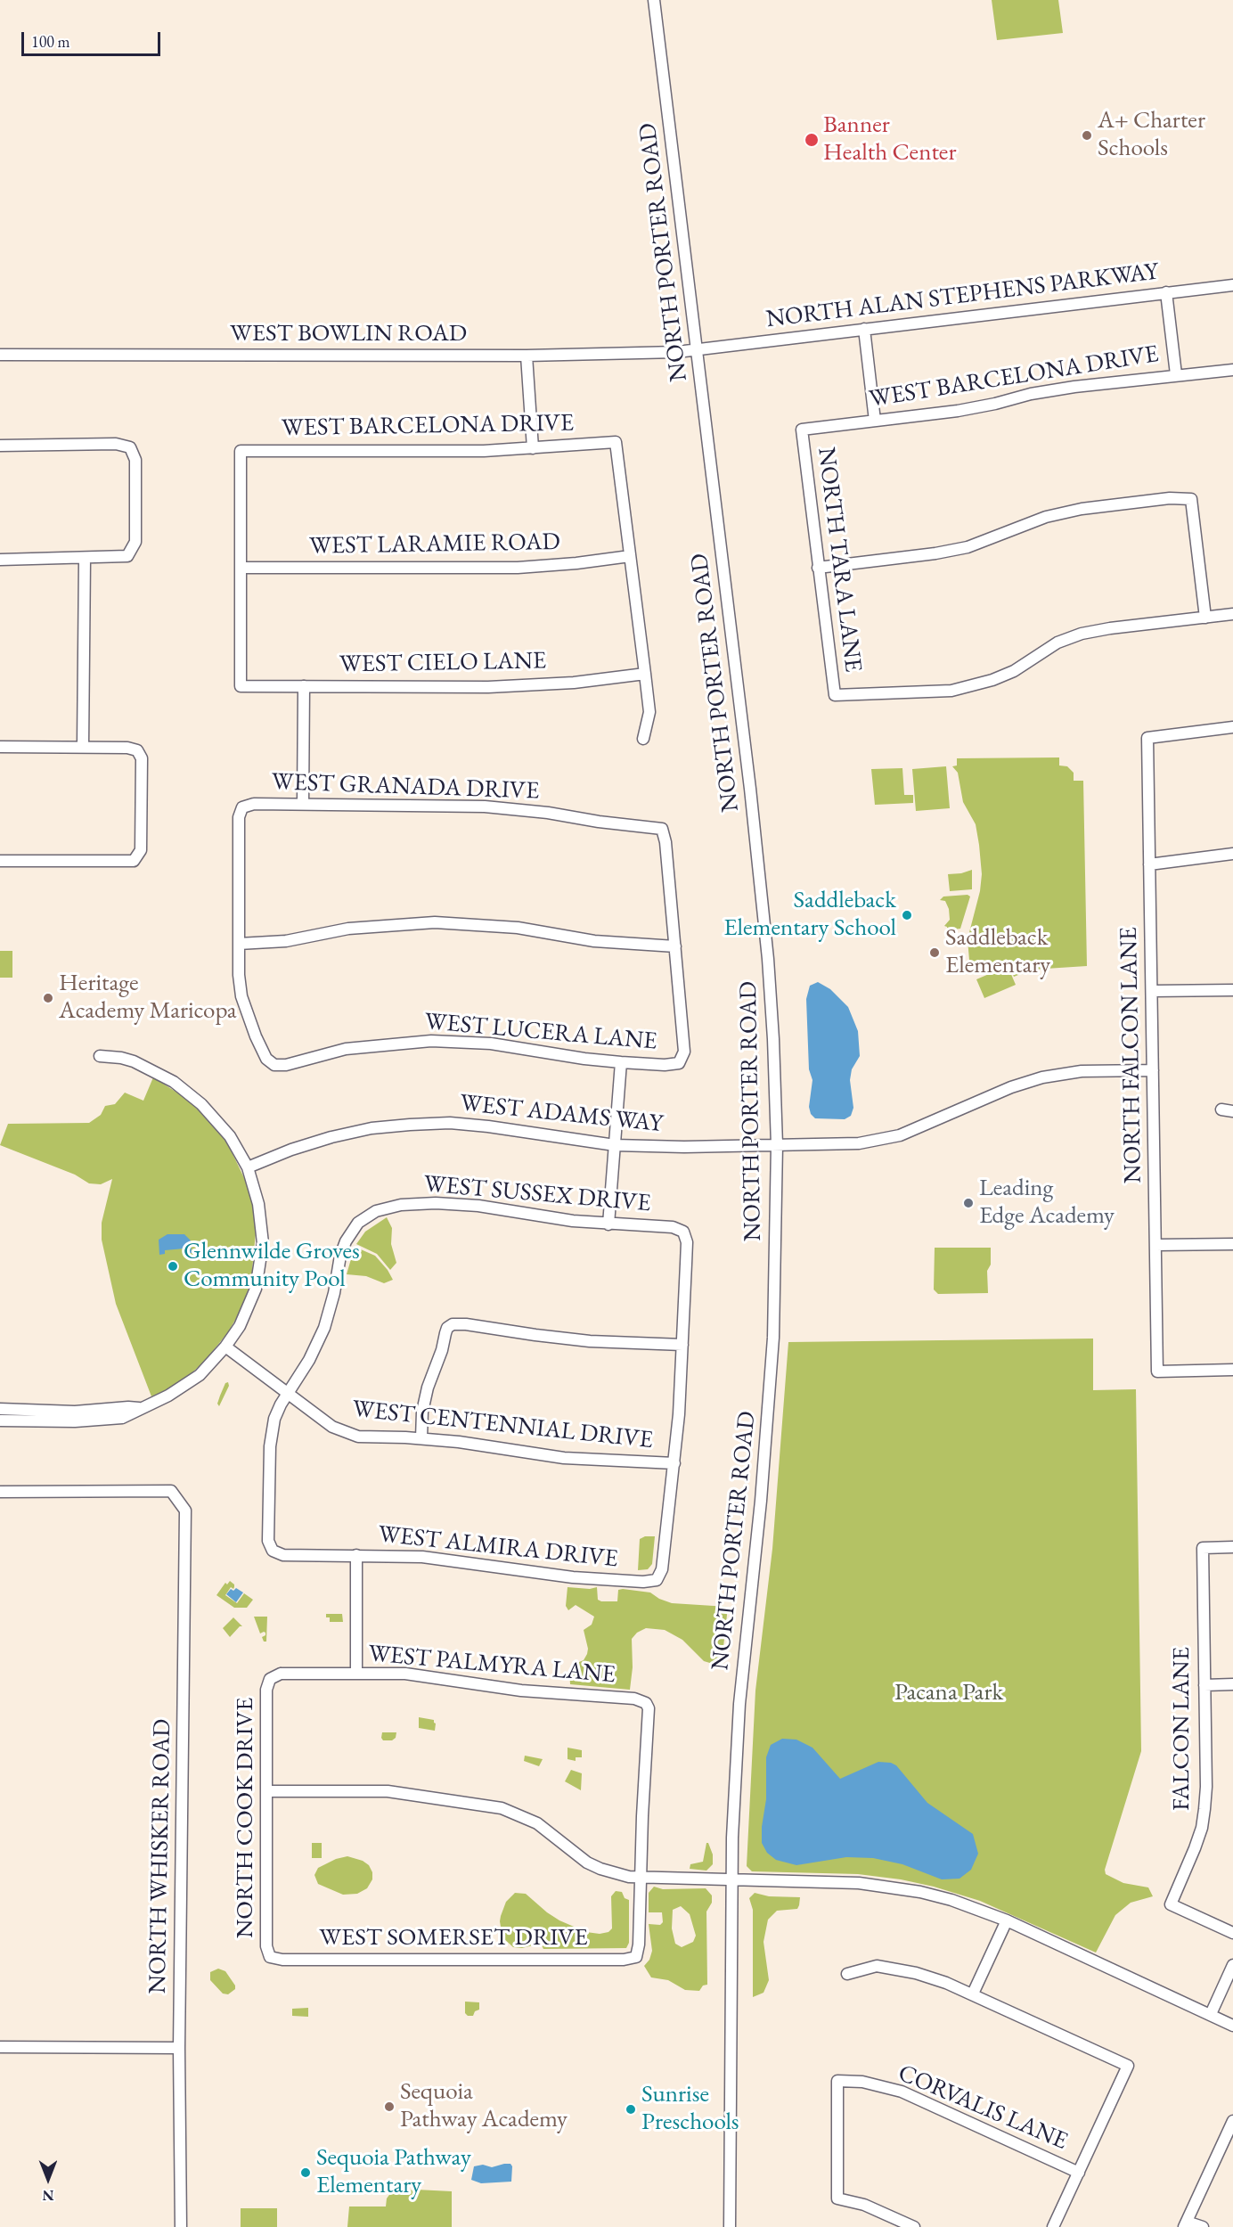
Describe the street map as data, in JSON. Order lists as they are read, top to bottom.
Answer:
{
  "streets": {
    "street": [
      "NORTH PORTER ROAD",
      "NORTH ALAN STEPHENS PARKWAY",
      "WEST BOWLIN ROAD",
      "WEST BARCELONA DRIVE",
      "WEST LARAMIE ROAD",
      "NORTH TARA LANE",
      "WEST CIELO LANE",
      "WEST GRANADA DRIVE",
      "WEST LUCERA LANE",
      "NORTH FALCON LANE",
      "WEST ADAMS WAY",
      "WEST SUSSEX DRIVE",
      "WEST CENTENNIAL DRIVE",
      "WEST ALMIRA DRIVE",
      "WEST PALMYRA LANE",
      "FALCON LANE",
      "NORTH COOK DRIVE",
      "NORTH WHISKER ROAD",
      "WEST SOMERSET DRIVE",
      "CORVALIS LANE"
    ]
  },
  "crossings": [
    ["NORTH PORTER ROAD", "NORTH ALAN STEPHENS PARKWAY"],
    ["NORTH PORTER ROAD", "WEST BOWLIN ROAD"],
    ["NORTH PORTER ROAD", "WEST ADAMS WAY"],
    ["NORTH ALAN STEPHENS PARKWAY", "WEST BOWLIN ROAD"],
    ["WEST BARCELONA DRIVE", "WEST LARAMIE ROAD"],
    ["WEST BARCELONA DRIVE", "NORTH TARA LANE"],
    ["WEST BARCELONA DRIVE", "WEST CIELO LANE"],
    ["WEST LARAMIE ROAD", "WEST CIELO LANE"],
    ["WEST GRANADA DRIVE", "WEST LUCERA LANE"],
    ["NORTH FALCON LANE", "WEST ADAMS WAY"],
    ["WEST SUSSEX DRIVE", "WEST CENTENNIAL DRIVE"],
    ["WEST SUSSEX DRIVE", "WEST ALMIRA DRIVE"],
    ["WEST CENTENNIAL DRIVE", "WEST ALMIRA DRIVE"],
    ["WEST PALMYRA LANE", "NORTH COOK DRIVE"],
    ["WEST PALMYRA LANE", "WEST SOMERSET DRIVE"],
    ["NORTH COOK DRIVE", "WEST SOMERSET DRIVE"]
  ],
  "parks": ["Pacana Park"],
  "places": [
    "A+ Charter Schools",
    "Banner Health Center",
    "Saddleback Elementary School",
    "Saddleback Elementary",
    "Heritage Academy Maricopa",
    "Leading Edge Academy",
    "Glennwilde Groves Community Pool",
    "Sequoia Pathway Academy",
    "Sunrise Preschools",
    "Sequoia Pathway Elementary"
  ],
  "scale_bar": "100 m",
  "north": "bottom"
}
